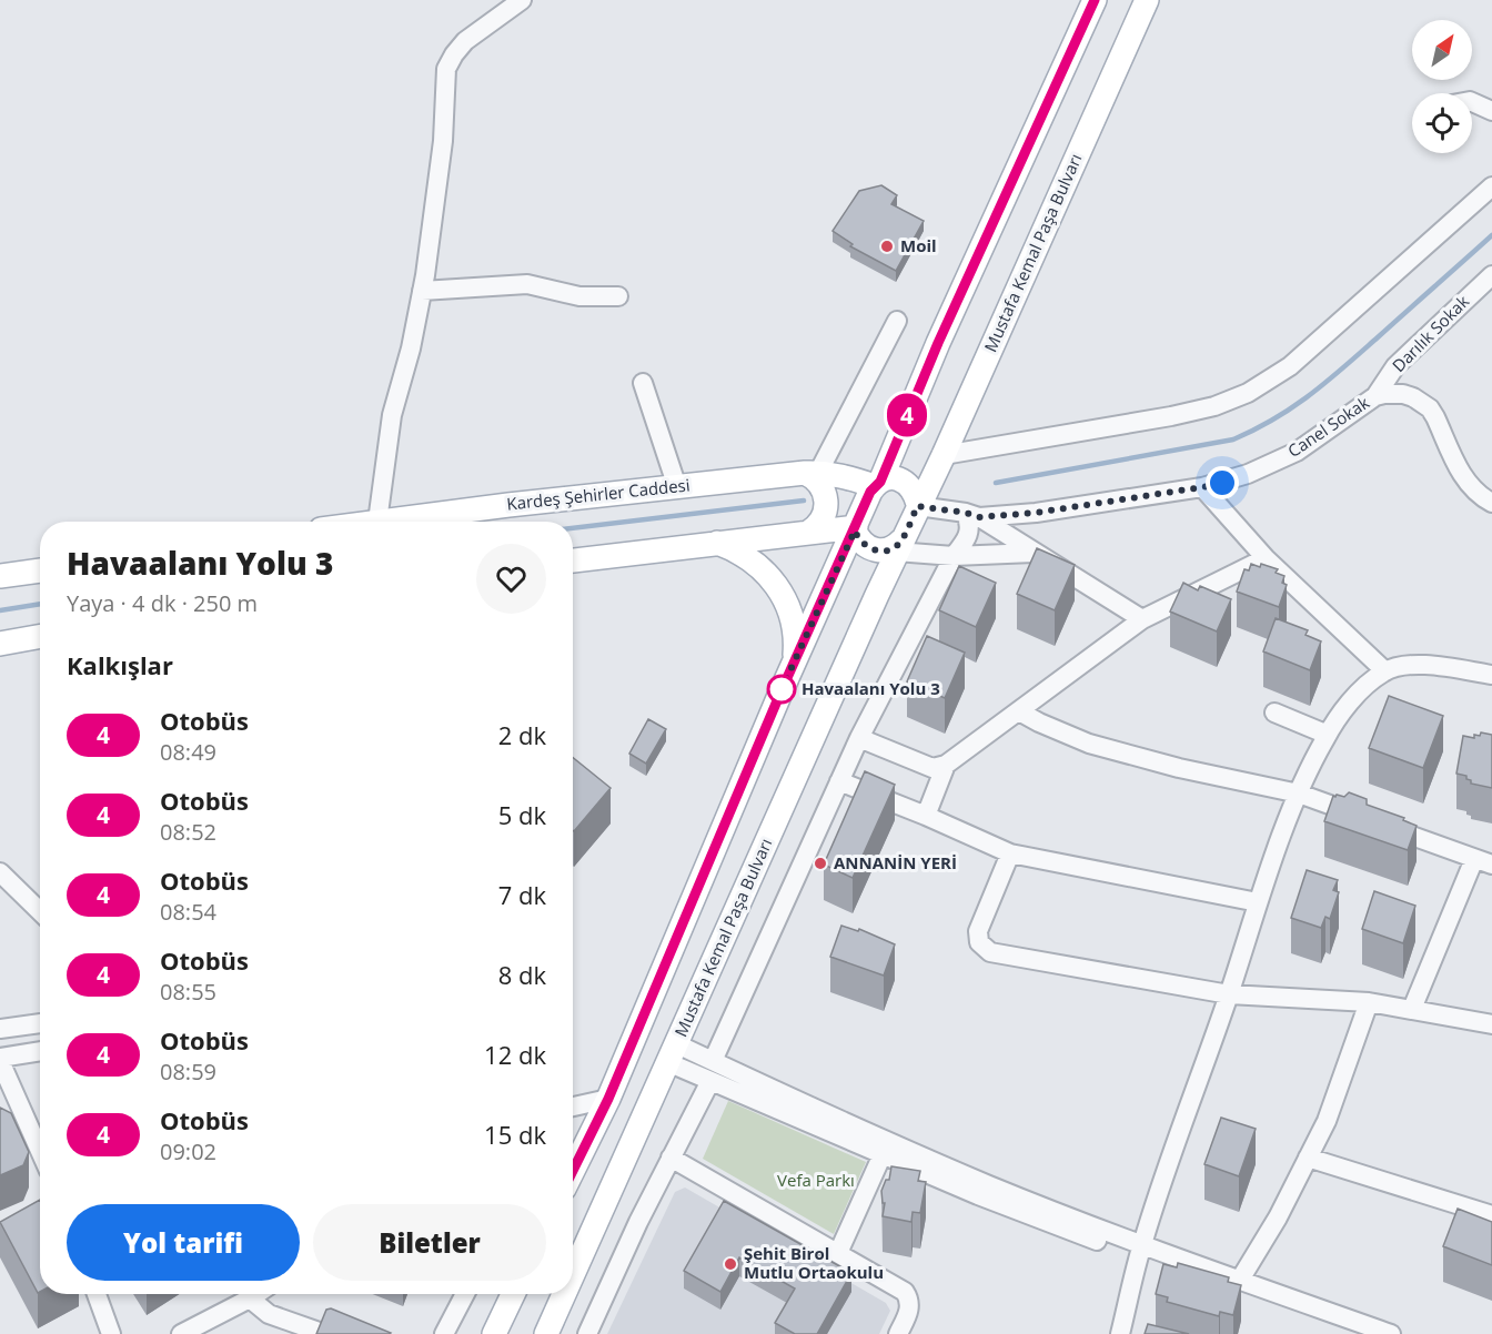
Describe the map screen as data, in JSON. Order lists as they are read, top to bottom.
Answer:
{
  "streets": {
    "main road": ["Mustafa Kemal Paşa Bulvarı", "Kardeş Şehirler Caddesi"],
    "street": ["Darılık Sokak", "Canel Sokak"]
  },
  "crossings": [
    ["Mustafa Kemal Paşa Bulvarı", "Canel Sokak"],
    ["Mustafa Kemal Paşa Bulvarı", "Kardeş Şehirler Caddesi"],
    ["Darılık Sokak", "Canel Sokak"],
    ["Canel Sokak", "Kardeş Şehirler Caddesi"]
  ],
  "parks": ["Vefa Parkı"],
  "places": [
    "Moil",
    "Havaalanı Yolu 3",
    "ANNANİN YERİ",
    "Şehit Birol Mutlu Ortaokulu"
  ],
  "lines": ["bus line 4"],
  "north": "top right",
  "page": {
    "on_map": "4",
    "heading": [
      ["Havaalanı Yolu 3", "Yaya · 4 dk · 250 m"],
      "Kalkışlar"
    ],
    "list": [
      {
        "mark": "4",
        "name": "Otobüs",
        "note": "08:49",
        "value": "2 dk"
      },
      {
        "mark": "4",
        "name": "Otobüs",
        "note": "08:52",
        "value": "5 dk"
      },
      {
        "mark": "4",
        "name": "Otobüs",
        "note": "08:54",
        "value": "7 dk"
      },
      {
        "mark": "4",
        "name": "Otobüs",
        "note": "08:55",
        "value": "8 dk"
      },
      {
        "mark": "4",
        "name": "Otobüs",
        "note": "08:59",
        "value": "12 dk"
      },
      {
        "mark": "4",
        "name": "Otobüs",
        "note": "09:02",
        "value": "15 dk"
      }
    ],
    "buttons": ["Yol tarifi", "Biletler"]
  }
}
